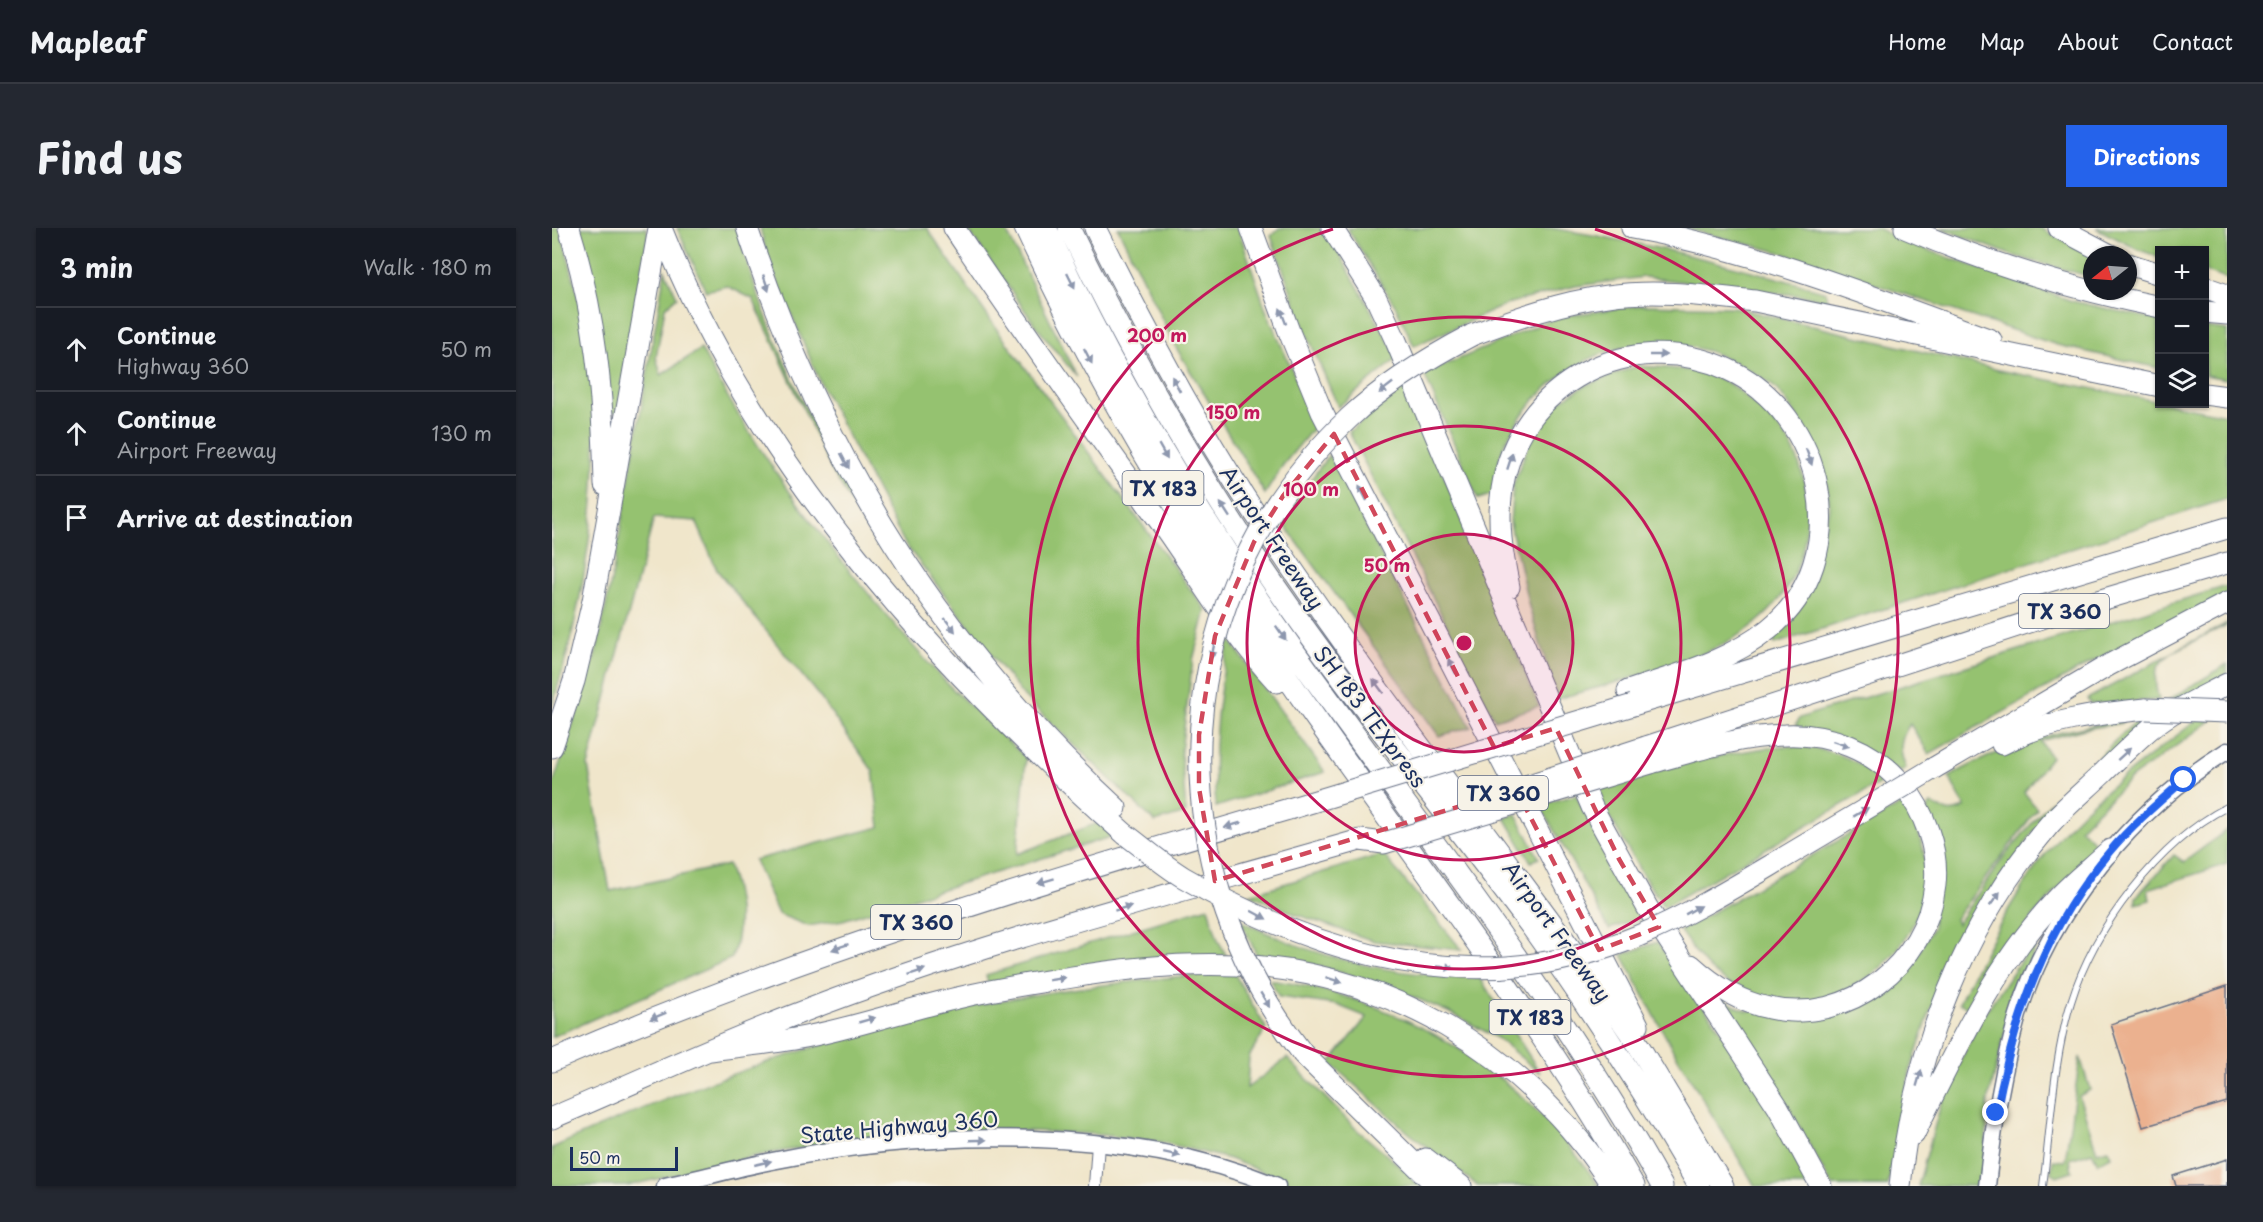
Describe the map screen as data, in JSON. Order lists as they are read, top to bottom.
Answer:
{
  "streets": {
    "highway": [
      "TX 183",
      "Airport Freeway",
      "TX 360",
      "SH 183 TEXpress"
    ],
    "main road": ["State Highway 360"]
  },
  "one_way": ["State Highway 360"],
  "scale_bar": "50 m",
  "north": "left",
  "page": {
    "header": "Mapleaf",
    "nav": [
      "Home",
      "Map",
      "About",
      "Contact"
    ],
    "title": "Find us",
    "buttons": "Directions",
    "heading": ["3 min", "Walk · 180 m"],
    "map_buttons": ["+", "−"],
    "list": [
      ["Continue", "Highway 360", "50 m"],
      ["Continue", "Airport Freeway", "130 m"],
      "Arrive at destination"
    ],
    "scale": "50 m"
  },
  "rings": [
    "200 m",
    "150 m",
    "100 m",
    "50 m"
  ]
}
